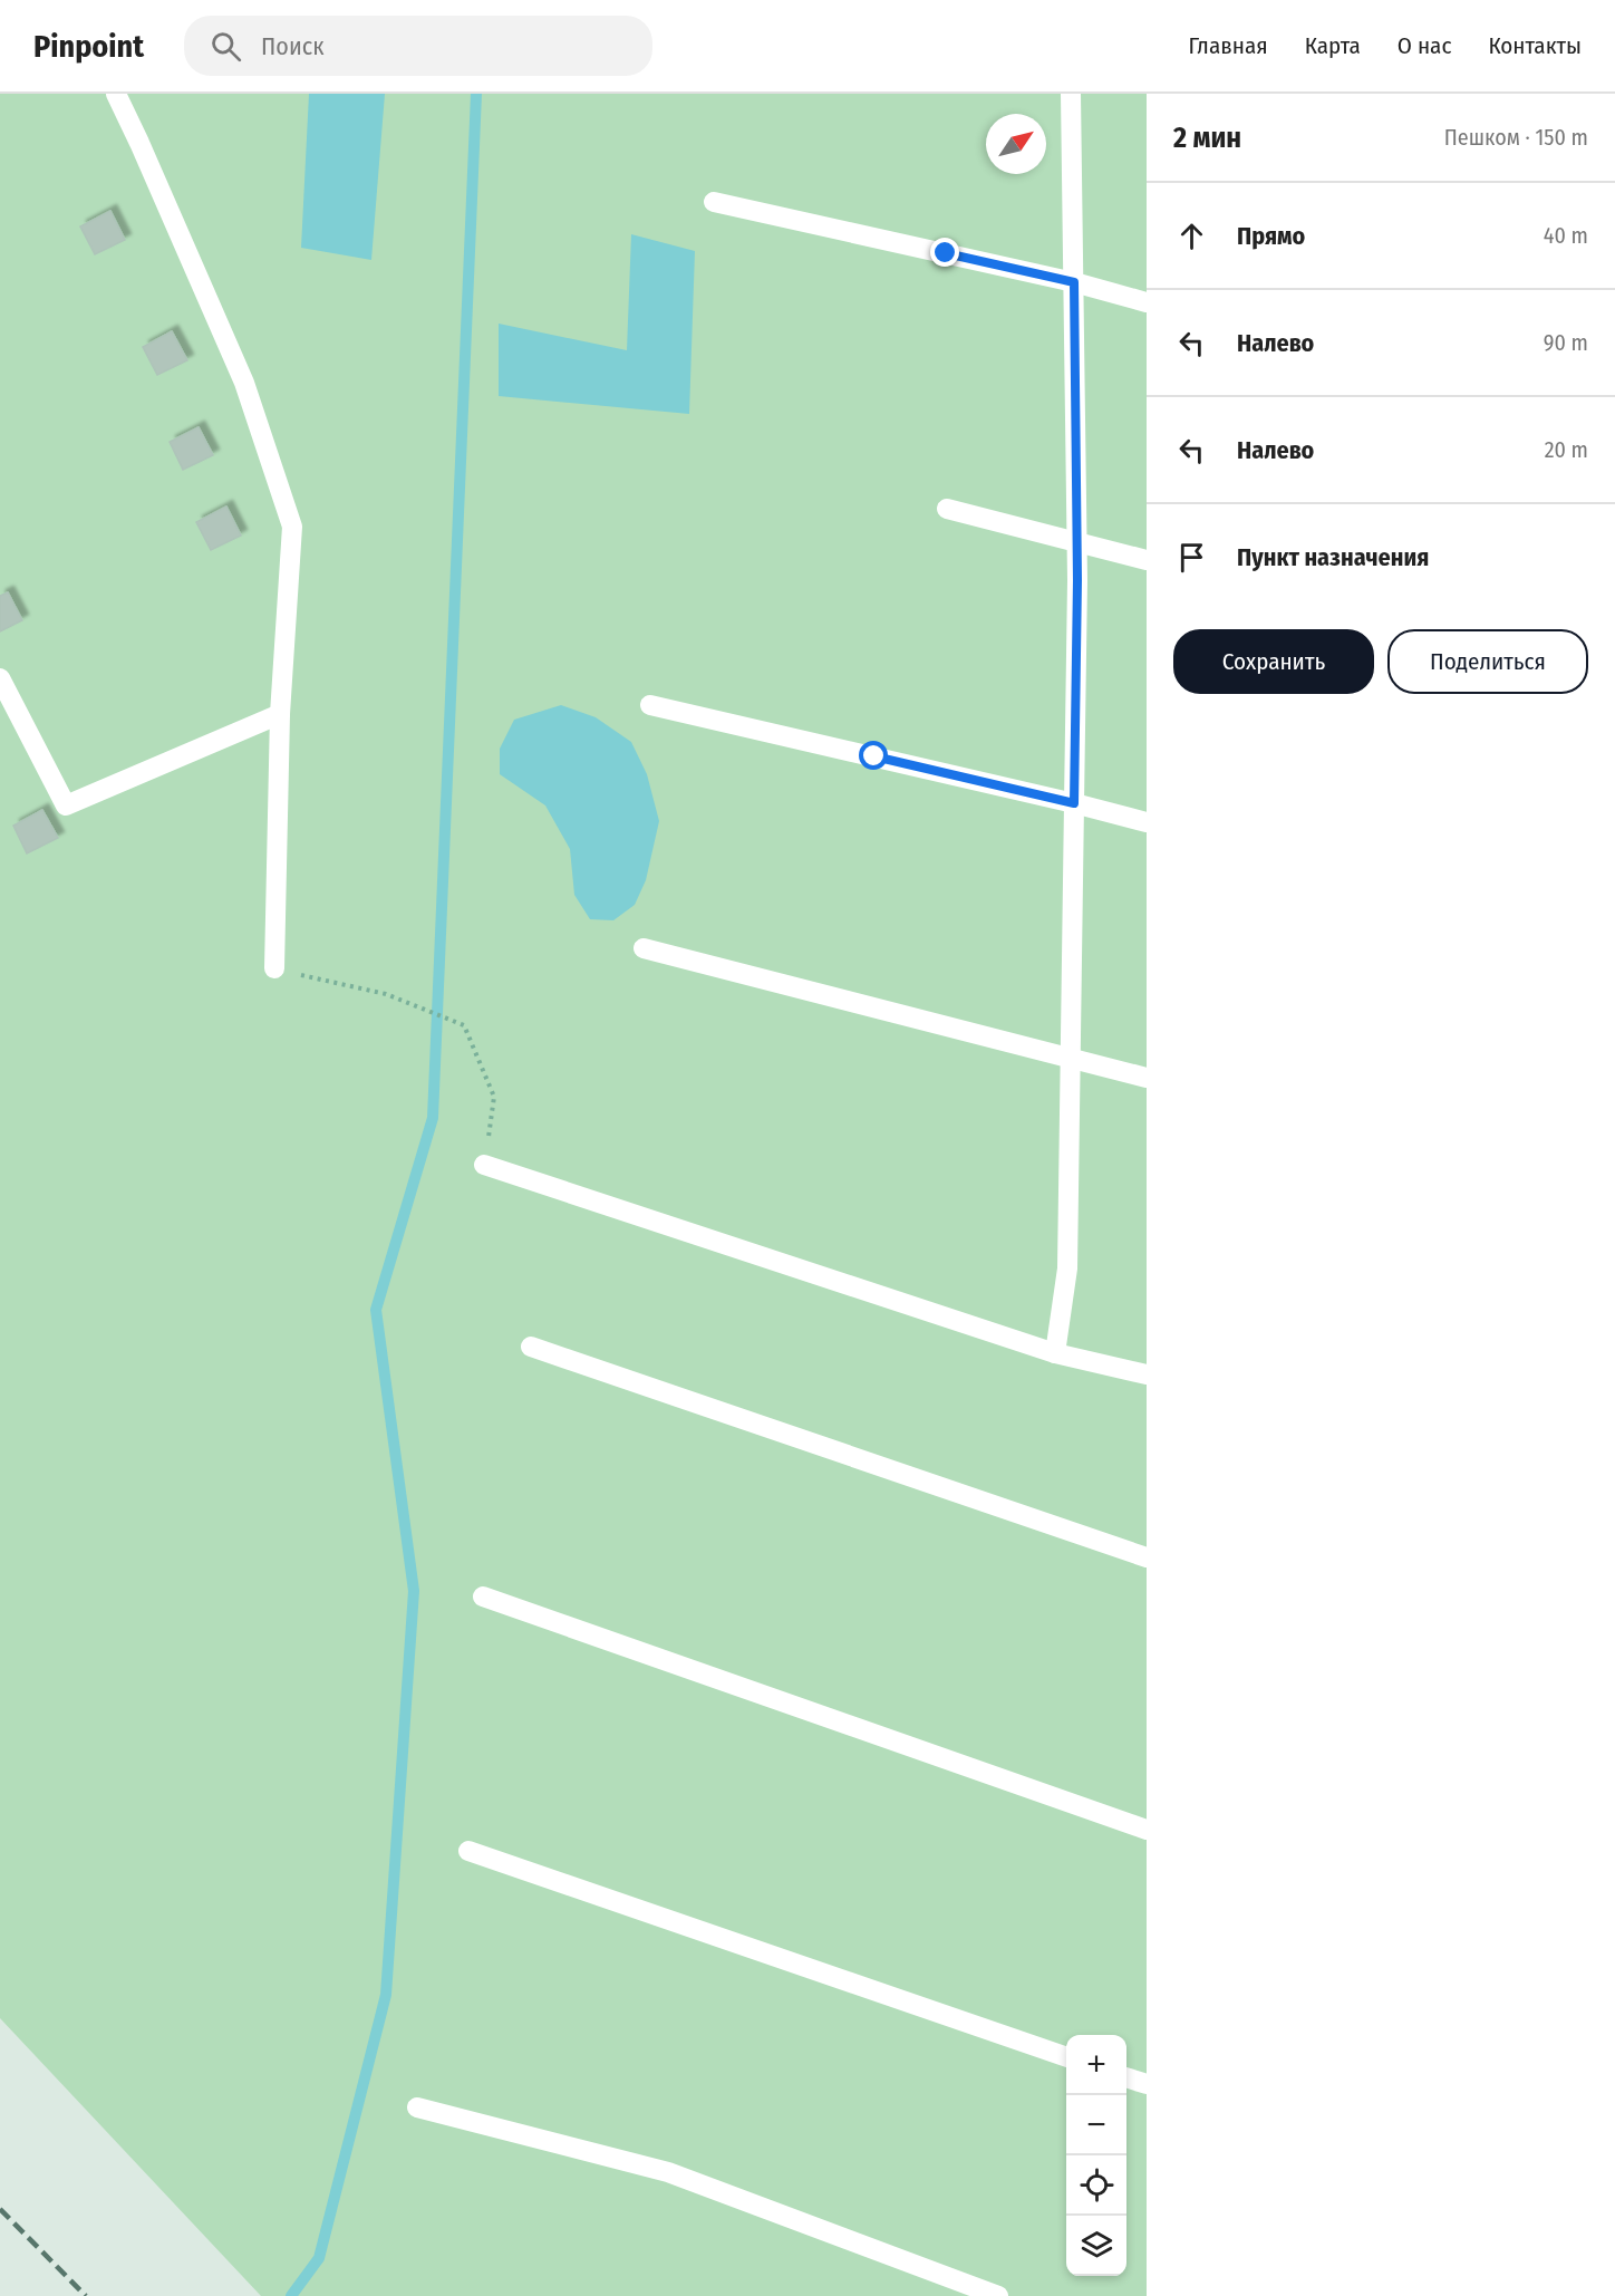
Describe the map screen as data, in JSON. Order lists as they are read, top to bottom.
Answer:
{
  "north": "top right",
  "page": {
    "header": "Pinpoint",
    "search": "Поиск",
    "nav": [
      "Главная",
      "Карта",
      "О нас",
      "Контакты"
    ],
    "heading": ["2 мин", "Пешком · 150 m"],
    "list": [
      ["Прямо", "40 m"],
      ["Налево", "90 m"],
      ["Налево", "20 m"],
      "Пункт назначения"
    ],
    "buttons": ["Сохранить", "Поделиться"],
    "map_buttons": ["+", "−"]
  }
}
